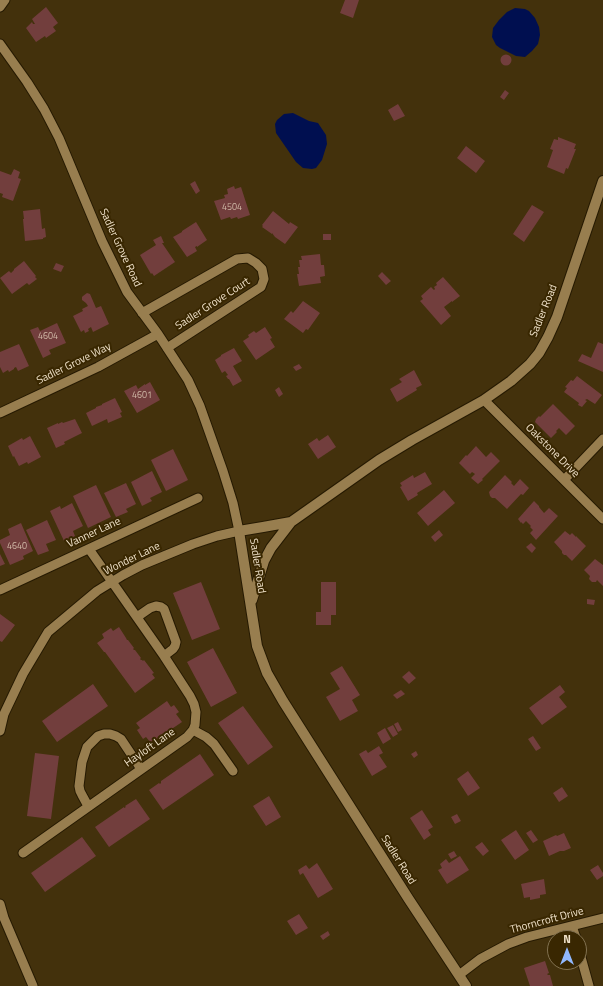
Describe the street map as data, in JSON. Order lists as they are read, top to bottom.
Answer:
{
  "streets": {
    "street": [
      "Sadler Grove Road",
      "Sadler Grove Court",
      "Sadler Road",
      "Sadler Grove Way",
      "Oakstone Drive",
      "Vanner Lane",
      "Wonder Lane",
      "Hayloft Lane",
      "Thorncroft Drive"
    ]
  },
  "crossings": [
    ["Sadler Grove Road", "Sadler Grove Court"],
    ["Sadler Grove Road", "Sadler Road"],
    ["Sadler Grove Road", "Sadler Grove Way"],
    ["Sadler Grove Road", "Wonder Lane"],
    ["Sadler Road", "Oakstone Drive"],
    ["Sadler Road", "Wonder Lane"],
    ["Sadler Road", "Thorncroft Drive"],
    ["Vanner Lane", "Hayloft Lane"],
    ["Wonder Lane", "Hayloft Lane"]
  ],
  "house_numbers": [
    "4504",
    "4604",
    "4601",
    "4640"
  ],
  "north": "top"
}
